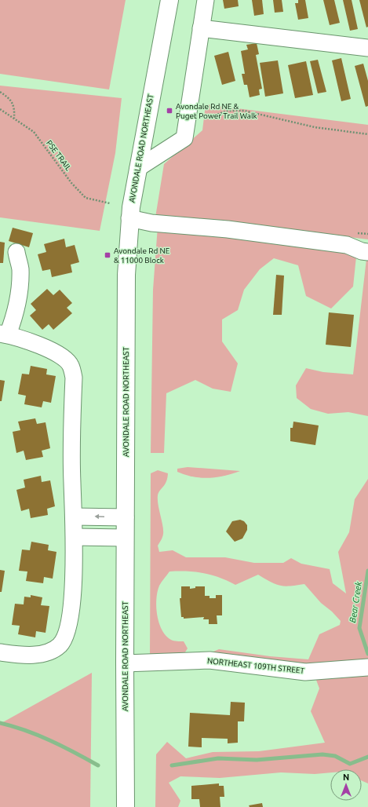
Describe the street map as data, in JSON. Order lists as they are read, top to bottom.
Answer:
{
  "streets": {
    "main road": ["AVONDALE ROAD NORTHEAST"],
    "street": ["NORTHEAST 109TH STREET"],
    "path": ["PSE TRAIL"]
  },
  "crossings": [
    ["AVONDALE ROAD NORTHEAST", "NORTHEAST 109TH STREET"]
  ],
  "water": ["Bear Creek"],
  "places": {
    "transit": ["Avondale Rd NE & Puget Power Trail Walk", "Avondale Rd NE & 11000 Block"]
  },
  "north": "top"
}
